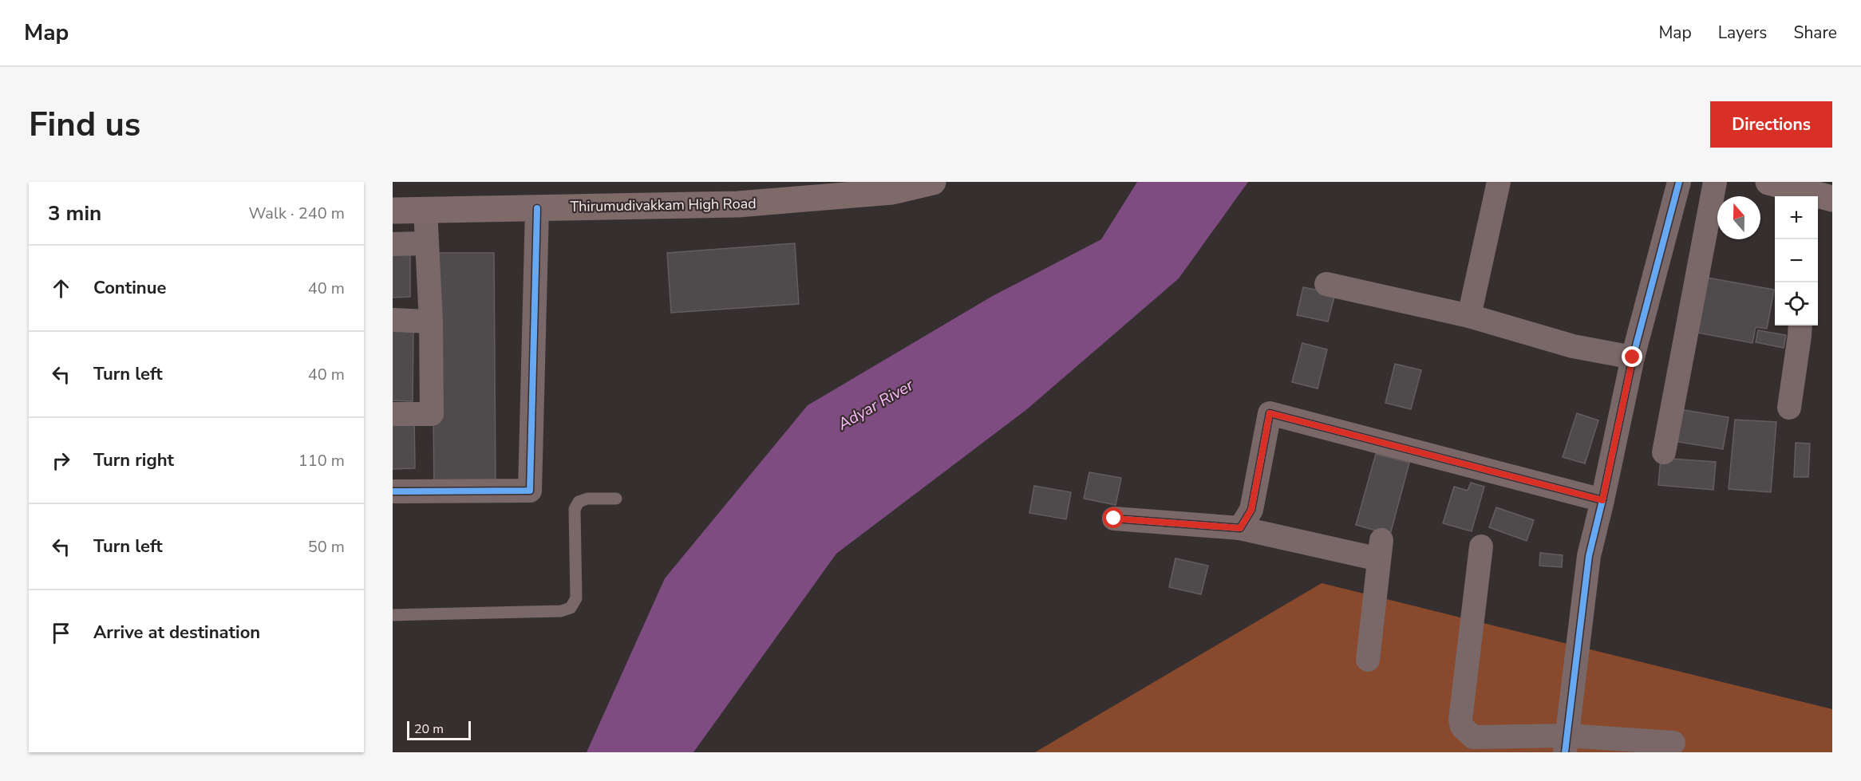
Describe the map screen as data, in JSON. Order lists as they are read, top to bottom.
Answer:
{
  "streets": {
    "main road": ["Thirumudivakkam High Road"]
  },
  "water": ["Adyar River"],
  "scale_bar": "20 m",
  "north": "top",
  "page": {
    "header": "Map",
    "nav": ["Map", "Layers", "Share"],
    "buttons": "Directions",
    "title": "Find us",
    "heading": ["3 min", "Walk · 240 m"],
    "map_buttons": ["+", "−"],
    "list": [
      ["Continue", "40 m"],
      ["Turn left", "40 m"],
      ["Turn right", "110 m"],
      ["Turn left", "50 m"],
      "Arrive at destination"
    ],
    "scale": "20 m"
  }
}
